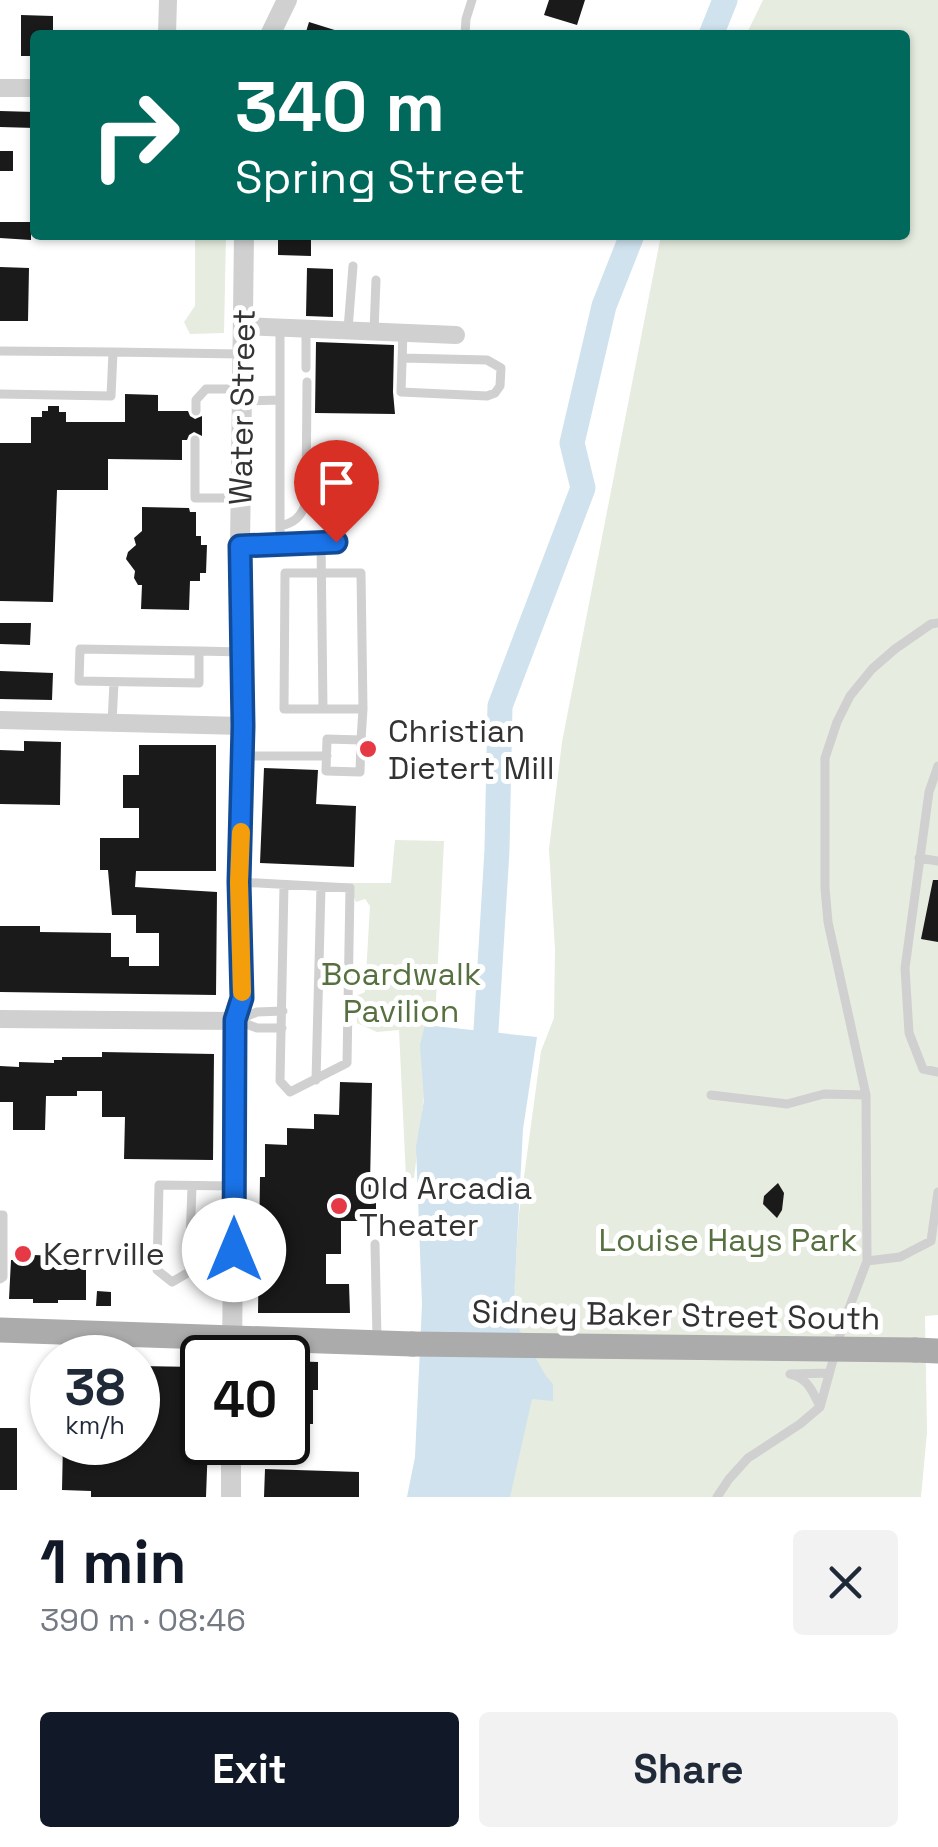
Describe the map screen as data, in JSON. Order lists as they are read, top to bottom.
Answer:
{
  "streets": {
    "main road": ["Sidney Baker Street South"],
    "street": ["Water Street"]
  },
  "parks": ["Boardwalk Pavilion", "Louise Hays Park"],
  "places": ["Christian Dietert Mill", "Old Arcadia Theater", "Kerrville"],
  "page": {
    "turn": ["340 m", "Spring Street"],
    "speed": "38 km/h",
    "limit": "40",
    "heading": ["1 min", "390 m · 08:46"],
    "buttons": ["Exit", "Share"]
  }
}
